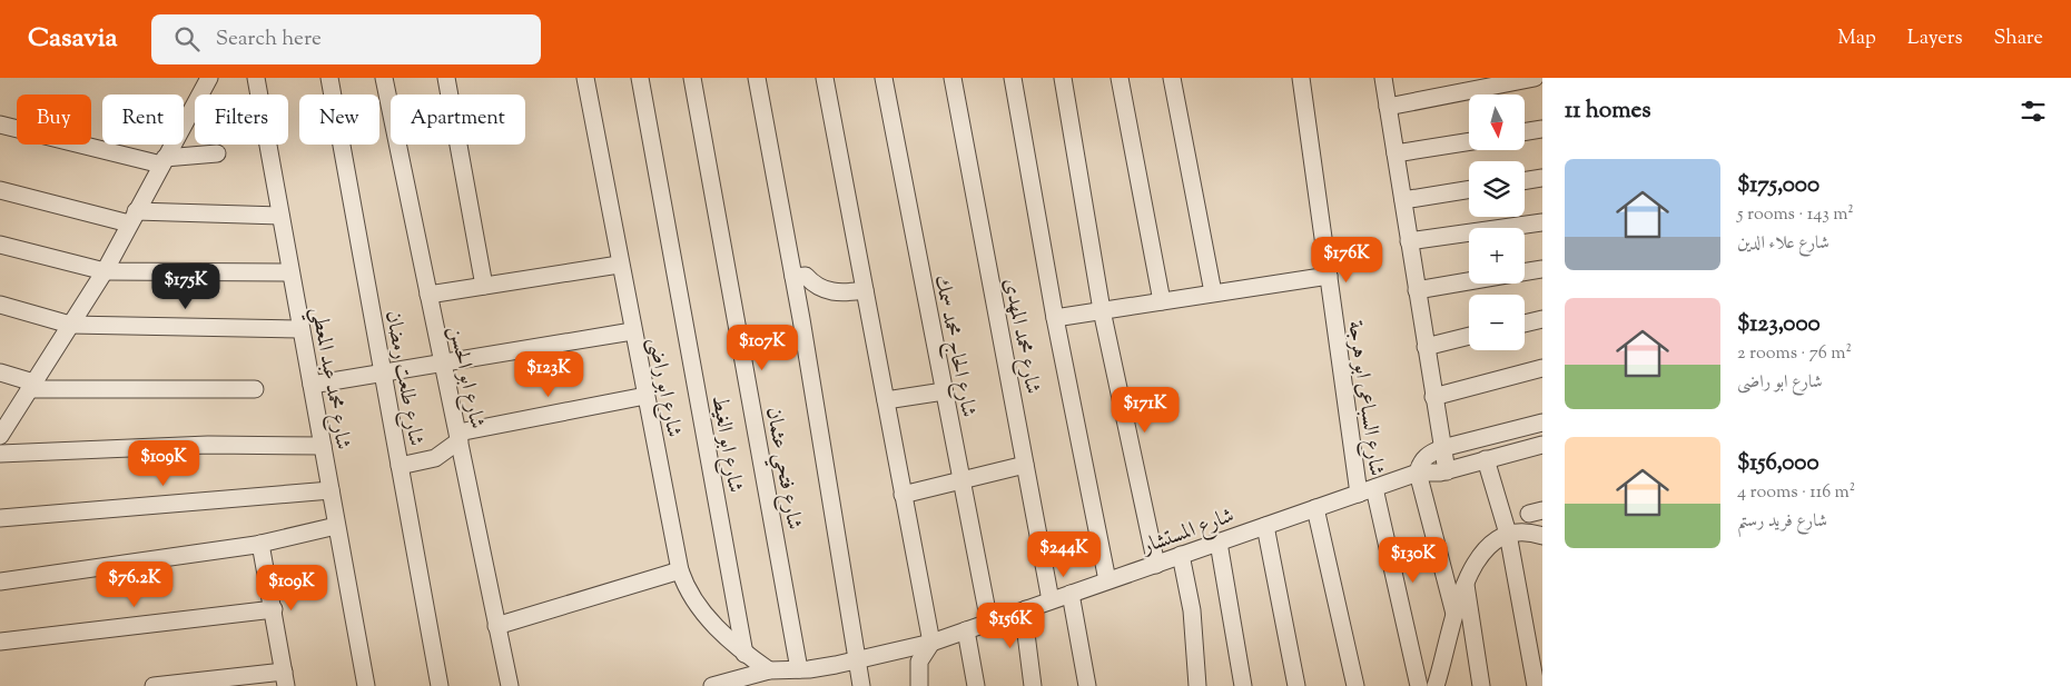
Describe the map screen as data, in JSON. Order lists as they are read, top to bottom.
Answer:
{
  "streets": {
    "street": [
      "شارع محمد المهدى",
      "شارع الحاج محمد سمك",
      "شارع ابو الحسن",
      "شارع محمد عبد المعطي",
      "شارع طلعت رمضان",
      "شارع ابو راضى",
      "شارع السباعى ابو هرجة",
      "شارع ابو الغيط",
      "شارع فتحي عثمان",
      "شارع المستشار"
    ]
  },
  "crossings": [
    ["شارع محمد المهدى", "شارع المستشار"],
    ["شارع الحاج محمد سمك", "شارع المستشار"],
    ["شارع ابو راضى", "شارع ابو الغيط"],
    ["شارع ابو راضى", "شارع المستشار"],
    ["شارع السباعى ابو هرجة", "شارع المستشار"],
    ["شارع فتحي عثمان", "شارع المستشار"]
  ],
  "north": "bottom",
  "page": {
    "header": "Casavia",
    "search": "Search here",
    "nav": ["Map", "Layers", "Share"],
    "heading": "11 homes",
    "map_buttons": ["+", "−"],
    "chip": [
      "Buy",
      "Rent",
      "Filters",
      "New",
      "Apartment"
    ],
    "list": [
      {
        "name": "$175,000",
        "note": "5 rooms · 143 m² · شارع علاء الدين"
      },
      {
        "name": "$123,000",
        "note": "2 rooms · 76 m² · شارع ابو راضى"
      },
      {
        "name": "$156,000",
        "note": "4 rooms · 116 m² · شارع فريد رستم"
      }
    ],
    "price": [
      "$176K",
      "$175K",
      "$107K",
      "$123K",
      "$171K",
      "$109K",
      "$244K",
      "$130K",
      "$76.2K",
      "$109K",
      "$156K"
    ]
  }
}
